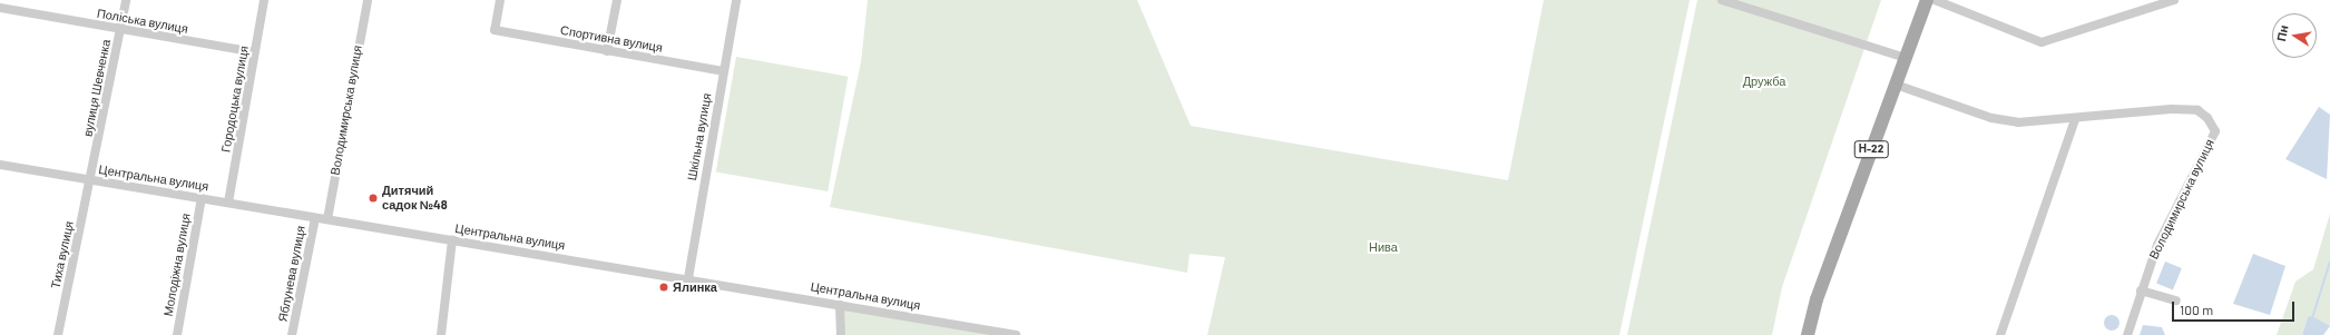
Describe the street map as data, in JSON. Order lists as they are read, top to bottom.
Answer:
{
  "streets": {
    "main road": ["Н-22"],
    "street": [
      "Поліська вулиця",
      "Спортивна вулиця",
      "вулиця Шевченка",
      "Городоцька вулиця",
      "Володимирська вулиця",
      "Шкільна вулиця",
      "Центральна вулиця",
      "Тиха вулиця",
      "Молодіжна вулиця",
      "Яблунева вулиця"
    ]
  },
  "crossings": [
    ["Поліська вулиця", "вулиця Шевченка"],
    ["Поліська вулиця", "Городоцька вулиця"],
    ["Спортивна вулиця", "Шкільна вулиця"],
    ["вулиця Шевченка", "Центральна вулиця"],
    ["вулиця Шевченка", "Тиха вулиця"],
    ["Городоцька вулиця", "Центральна вулиця"],
    ["Володимирська вулиця", "Н-22"],
    ["Володимирська вулиця", "Центральна вулиця"],
    ["Шкільна вулиця", "Центральна вулиця"],
    ["Центральна вулиця", "Тиха вулиця"],
    ["Центральна вулиця", "Молодіжна вулиця"],
    ["Центральна вулиця", "Яблунева вулиця"]
  ],
  "parks": ["Дружба", "Нива"],
  "places": ["Дитячий садок №48", "Ялинка"],
  "scale_bar": "100 m",
  "north": "left"
}
